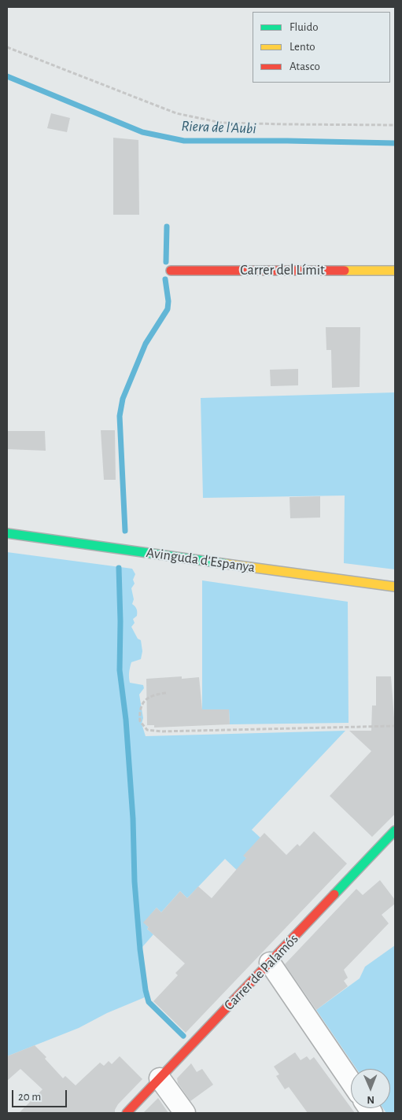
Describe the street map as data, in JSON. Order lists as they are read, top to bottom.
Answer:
{
  "streets": {
    "street": ["Carrer del Límit", "Avinguda d'Espanya", "Carrer de Palamós"]
  },
  "water": ["Riera de l'Aubi"],
  "legend": ["Fluido", "Lento", "Atasco"],
  "scale_bar": "20 m",
  "north": "bottom"
}
